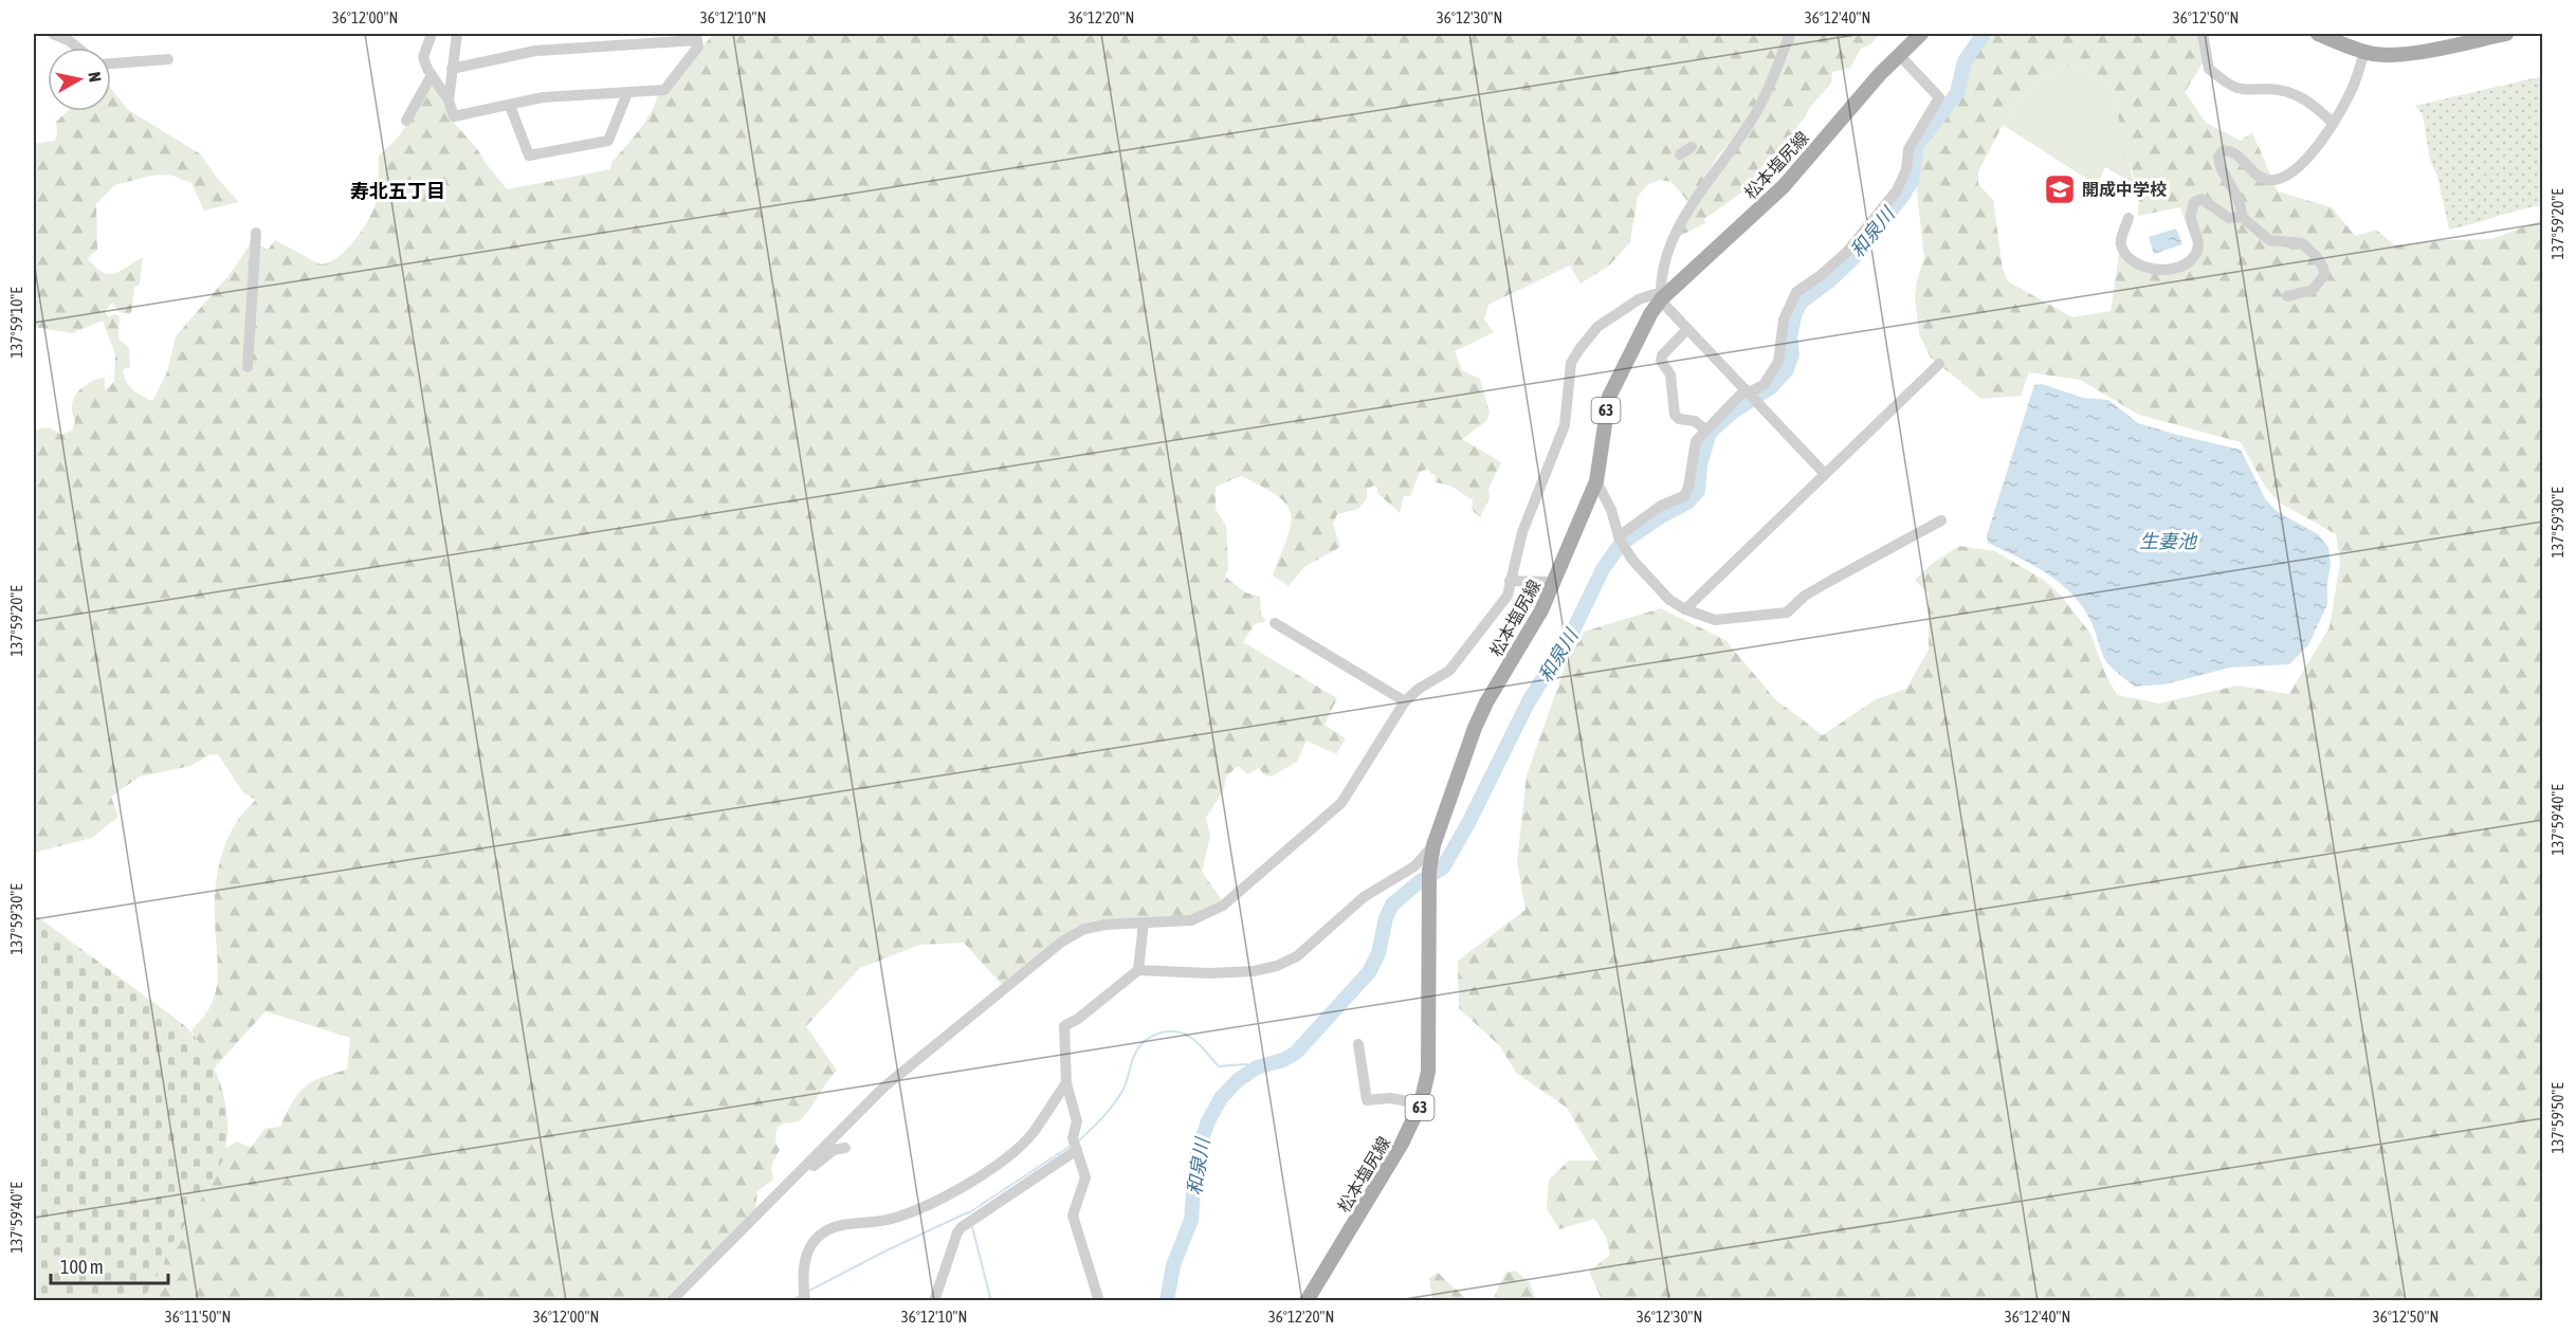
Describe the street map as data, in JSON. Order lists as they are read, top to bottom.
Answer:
{
  "streets": {
    "main road": ["松本塩尻線", "63"]
  },
  "districts": ["寿北五丁目"],
  "water": ["和泉川", "生妻池"],
  "places": {
    "school or university": ["開成中学校"]
  },
  "scale_bar": "100 m",
  "north": "right",
  "coordinates": [
    "36°12'00\"N",
    "36°12'10\"N",
    "36°12'20\"N",
    "36°12'30\"N",
    "36°12'40\"N",
    "36°12'50\"N",
    "137°59'20\"E",
    "137°59'10\"E",
    "137°59'30\"E",
    "137°59'40\"E",
    "137°59'50\"E",
    "36°11'50\"N"
  ]
}
